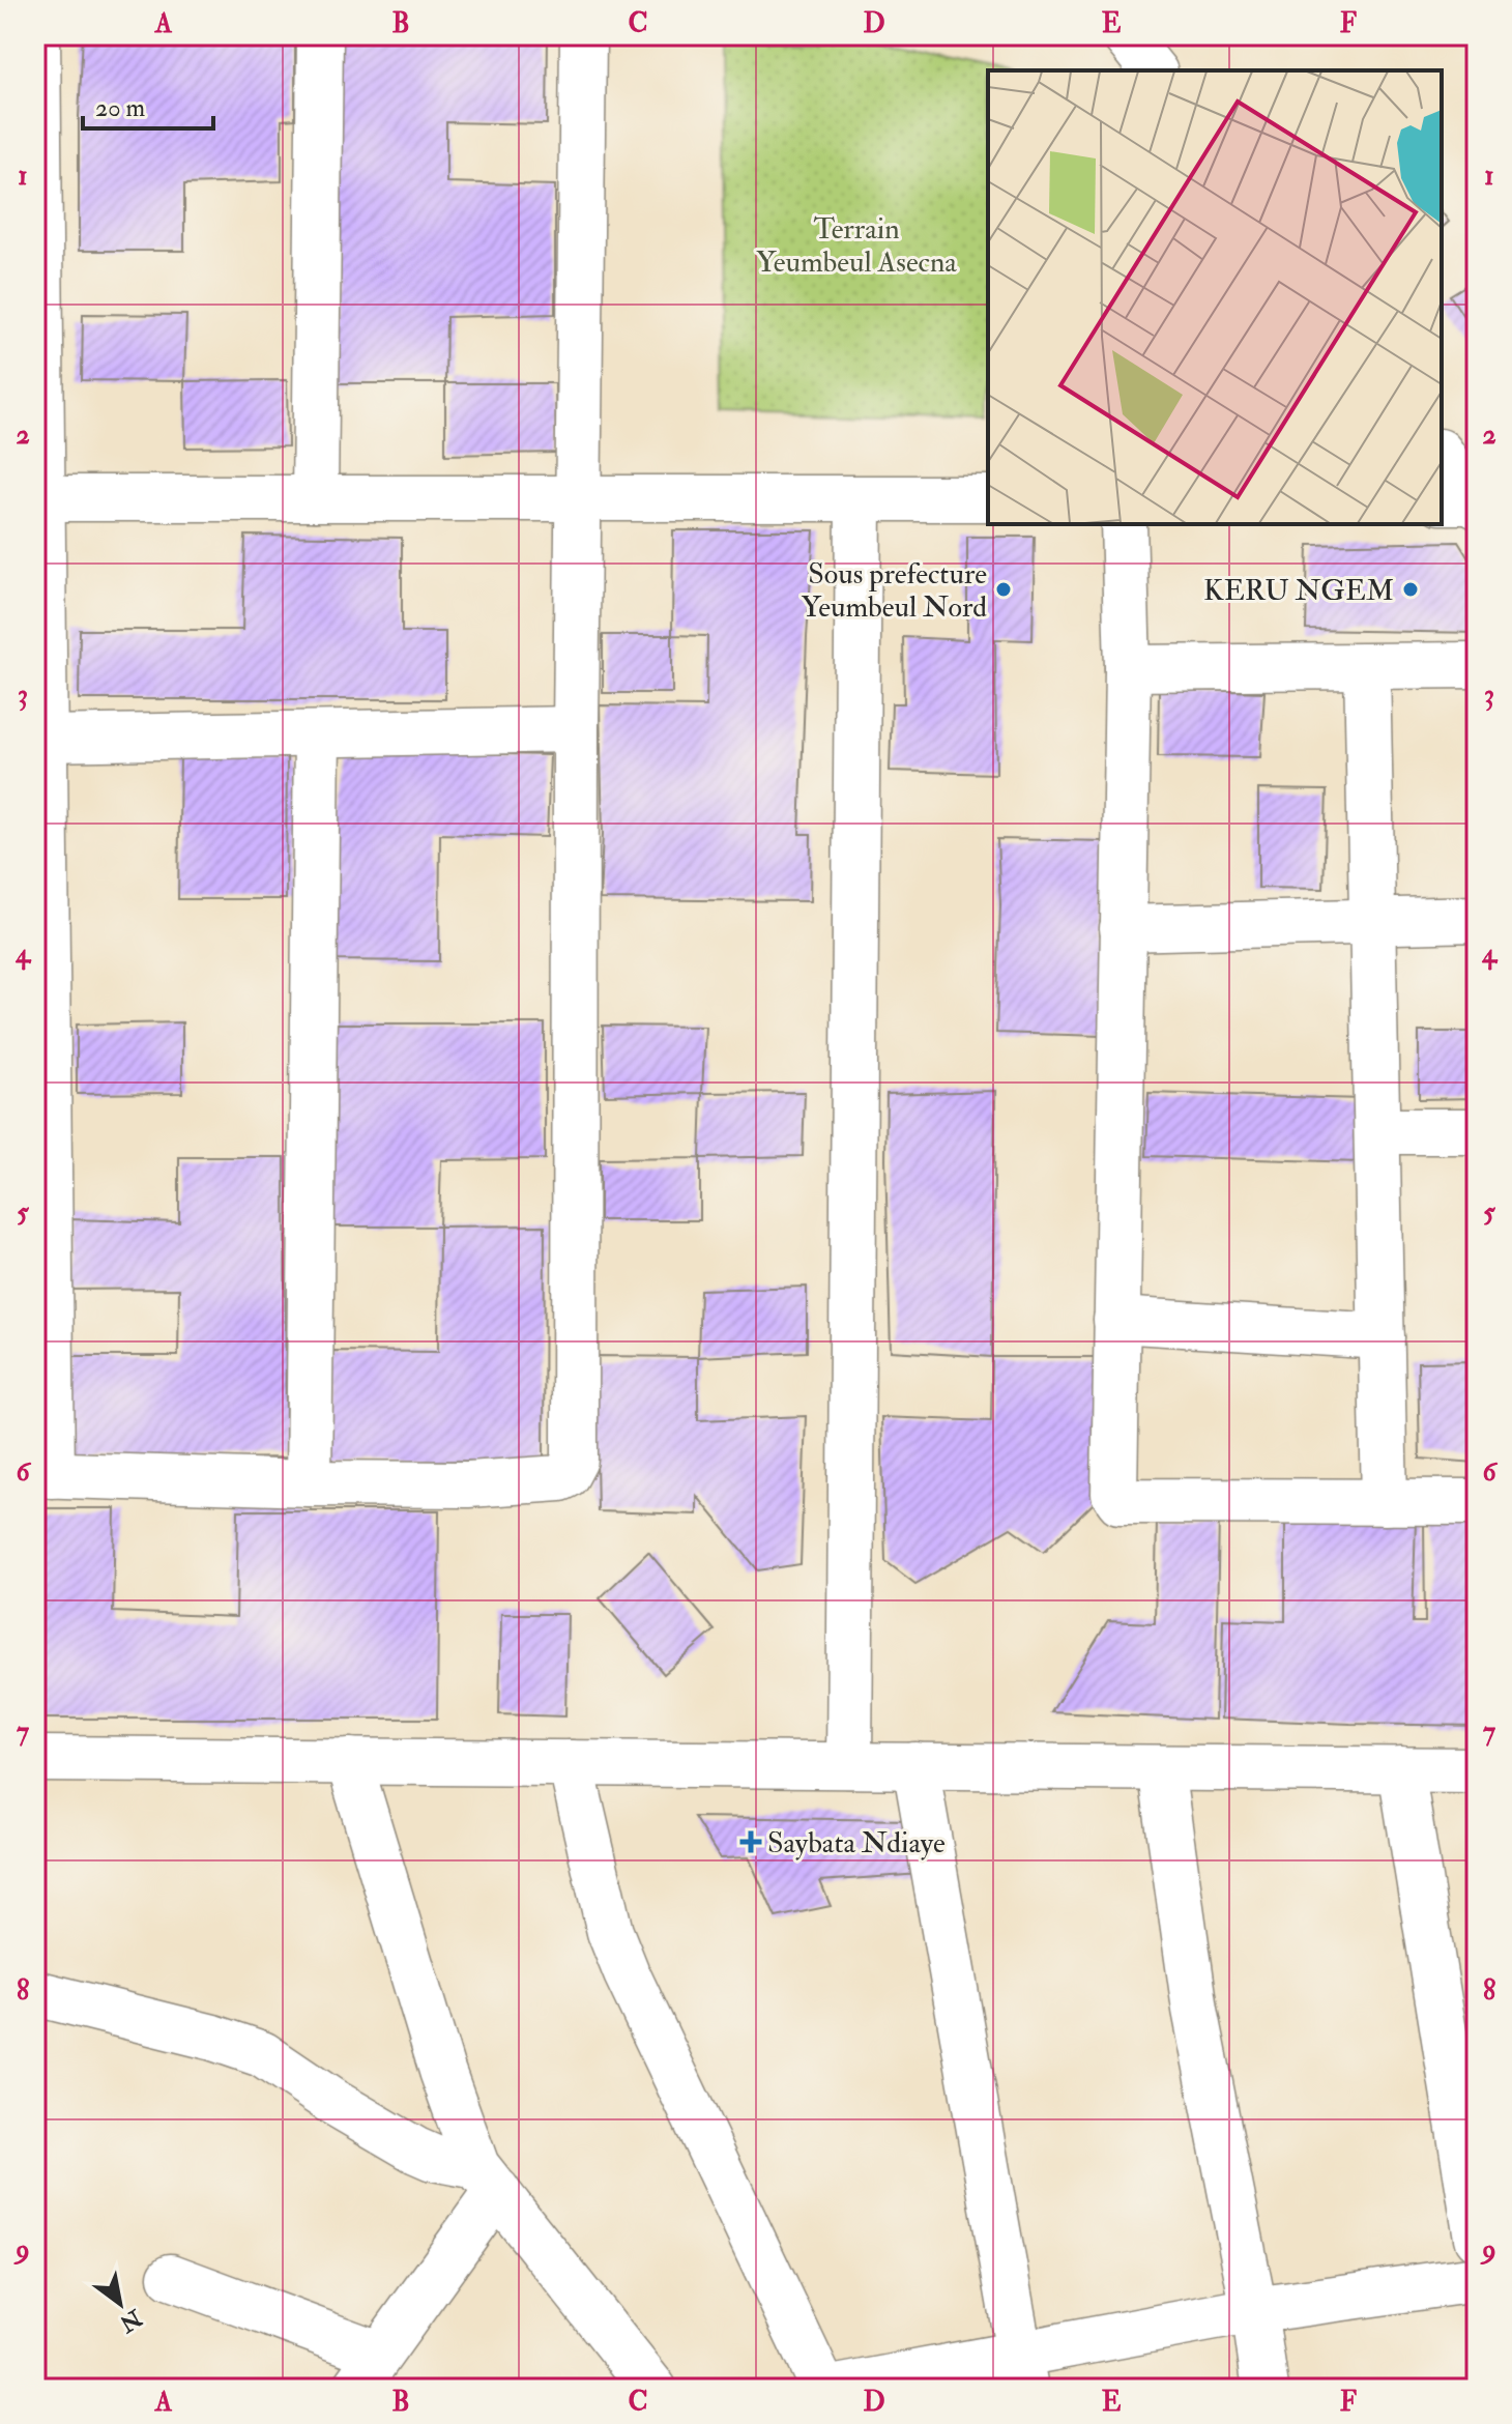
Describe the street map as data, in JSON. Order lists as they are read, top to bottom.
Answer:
{
  "parks": ["Terrain Yeumbeul Asecna"],
  "places": {
    "other": ["Sous prefecture Yeumbeul Nord", "KERU NGEM"],
    "health": ["Saybata Ndiaye"]
  },
  "scale_bar": "20 m",
  "north": "bottom right",
  "grid": {
    "columns": [
      "A",
      "B",
      "C",
      "D",
      "E",
      "F"
    ],
    "rows": [
      "1",
      "2",
      "3",
      "4",
      "5",
      "6",
      "7",
      "8",
      "9"
    ]
  }
}
